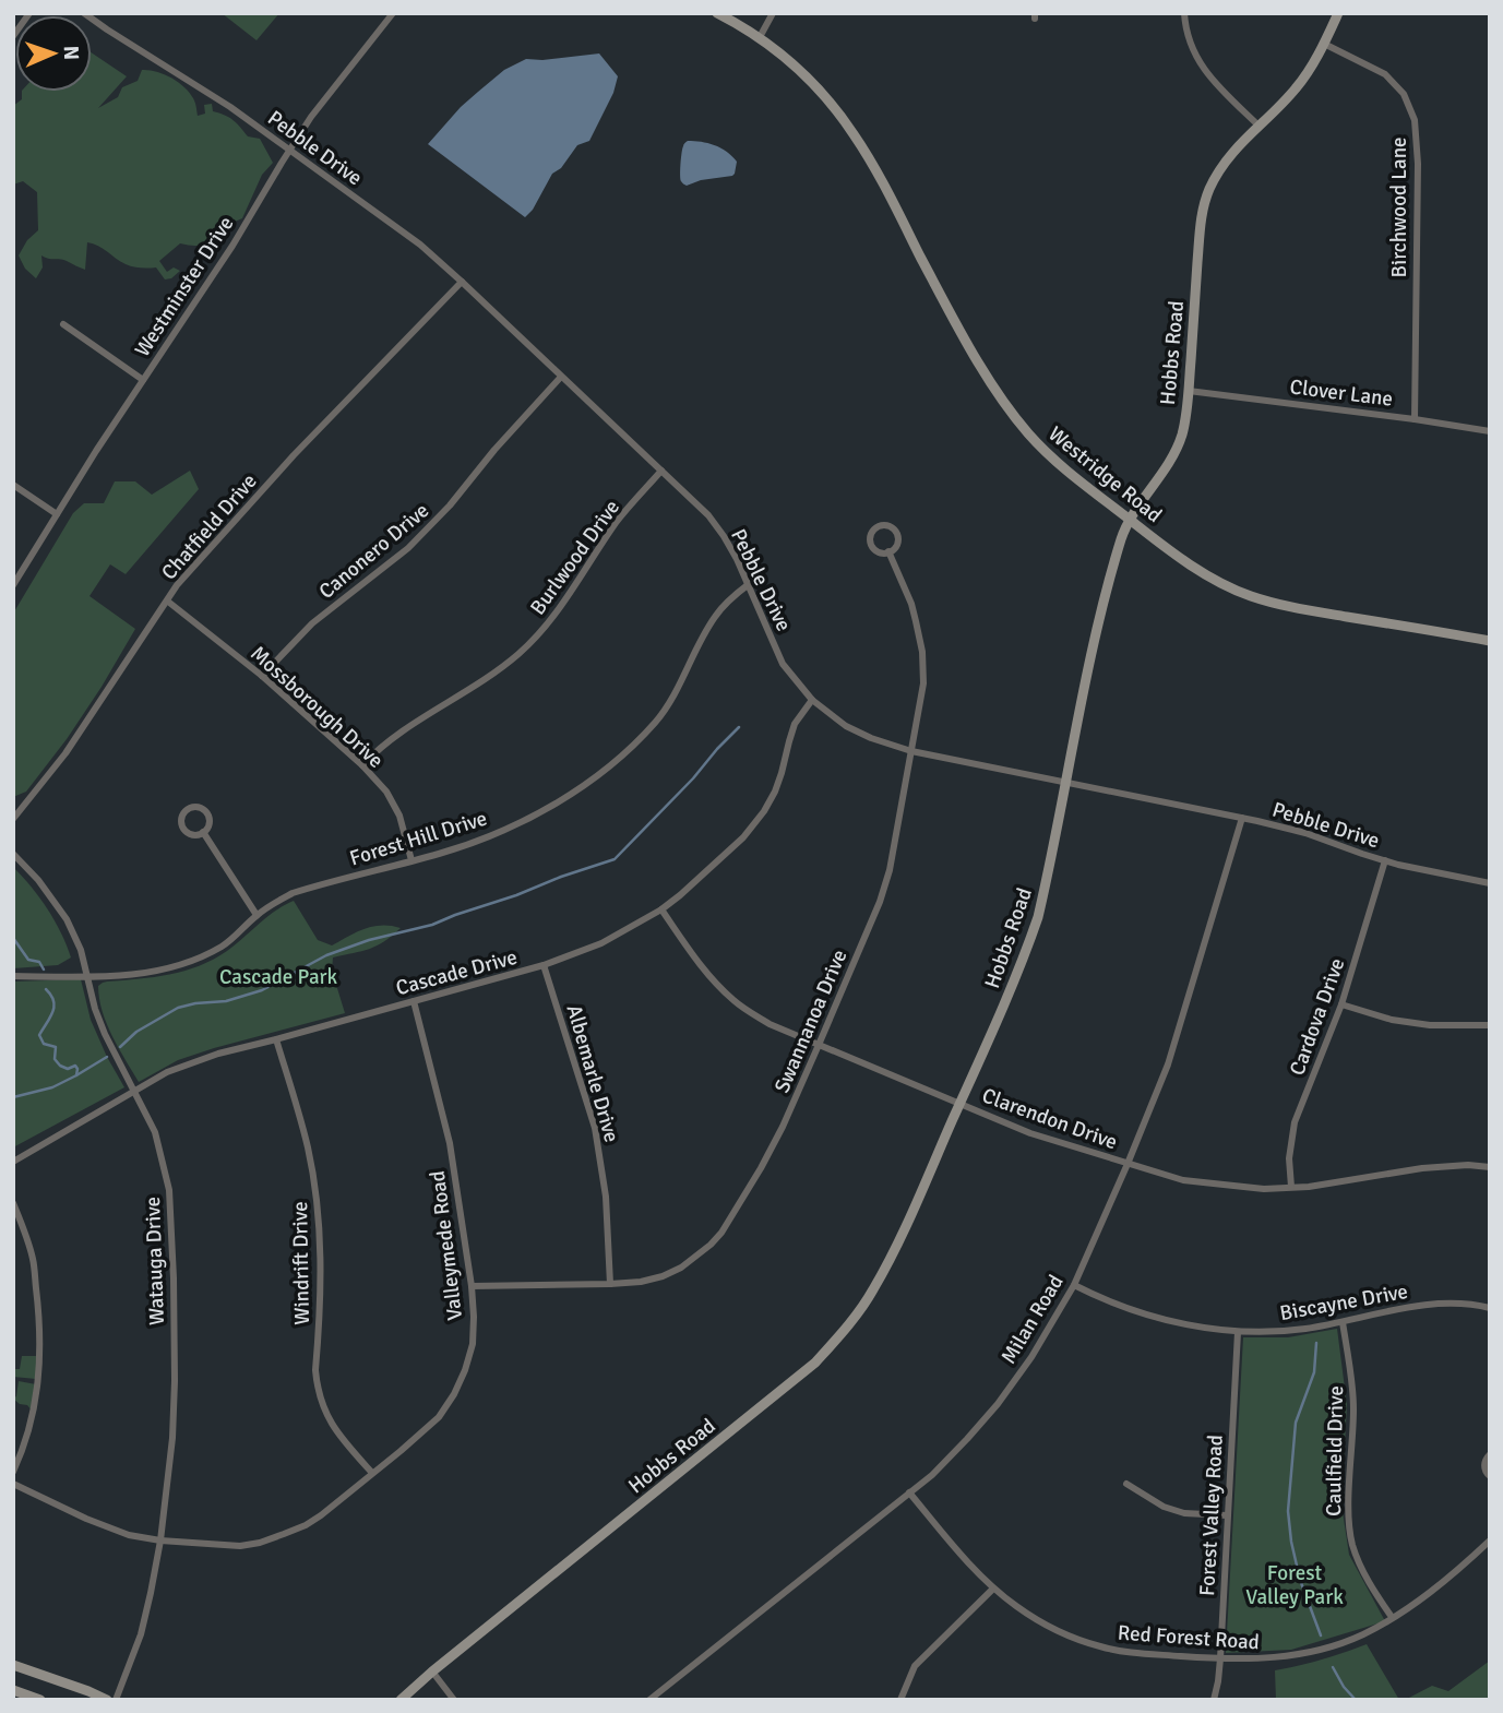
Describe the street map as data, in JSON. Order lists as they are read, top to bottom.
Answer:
{
  "streets": {
    "street": [
      "Pebble Drive",
      "Birchwood Lane",
      "Westminster Drive",
      "Hobbs Road",
      "Clover Lane",
      "Westridge Road",
      "Chatfield Drive",
      "Canonero Drive",
      "Burlwood Drive",
      "Mossborough Drive",
      "Forest Hill Drive",
      "Cascade Drive",
      "Cardova Drive",
      "Swannanoa Drive",
      "Albemarle Drive",
      "Clarendon Drive",
      "Valleymede Road",
      "Watauga Drive",
      "Windrift Drive",
      "Biscayne Drive",
      "Milan Road",
      "Caulfield Drive",
      "Forest Valley Road",
      "Red Forest Road"
    ]
  },
  "crossings": [
    ["Pebble Drive", "Westminster Drive"],
    ["Pebble Drive", "Hobbs Road"],
    ["Pebble Drive", "Chatfield Drive"],
    ["Pebble Drive", "Canonero Drive"],
    ["Pebble Drive", "Burlwood Drive"],
    ["Pebble Drive", "Forest Hill Drive"],
    ["Pebble Drive", "Cascade Drive"],
    ["Pebble Drive", "Cardova Drive"],
    ["Pebble Drive", "Swannanoa Drive"],
    ["Pebble Drive", "Milan Road"],
    ["Birchwood Lane", "Hobbs Road"],
    ["Birchwood Lane", "Clover Lane"],
    ["Hobbs Road", "Clover Lane"],
    ["Hobbs Road", "Westridge Road"],
    ["Hobbs Road", "Clarendon Drive"],
    ["Chatfield Drive", "Mossborough Drive"],
    ["Canonero Drive", "Mossborough Drive"],
    ["Burlwood Drive", "Mossborough Drive"],
    ["Mossborough Drive", "Forest Hill Drive"],
    ["Forest Hill Drive", "Watauga Drive"],
    ["Cascade Drive", "Albemarle Drive"],
    ["Cascade Drive", "Clarendon Drive"],
    ["Cascade Drive", "Valleymede Road"],
    ["Cascade Drive", "Watauga Drive"],
    ["Cascade Drive", "Windrift Drive"],
    ["Cardova Drive", "Clarendon Drive"],
    ["Swannanoa Drive", "Albemarle Drive"],
    ["Swannanoa Drive", "Clarendon Drive"],
    ["Swannanoa Drive", "Valleymede Road"],
    ["Clarendon Drive", "Milan Road"],
    ["Valleymede Road", "Watauga Drive"],
    ["Valleymede Road", "Windrift Drive"],
    ["Biscayne Drive", "Milan Road"],
    ["Biscayne Drive", "Caulfield Drive"],
    ["Biscayne Drive", "Forest Valley Road"],
    ["Milan Road", "Red Forest Road"],
    ["Caulfield Drive", "Red Forest Road"],
    ["Forest Valley Road", "Red Forest Road"]
  ],
  "parks": ["Cascade Park", "Forest Valley Park"],
  "north": "right"
}
